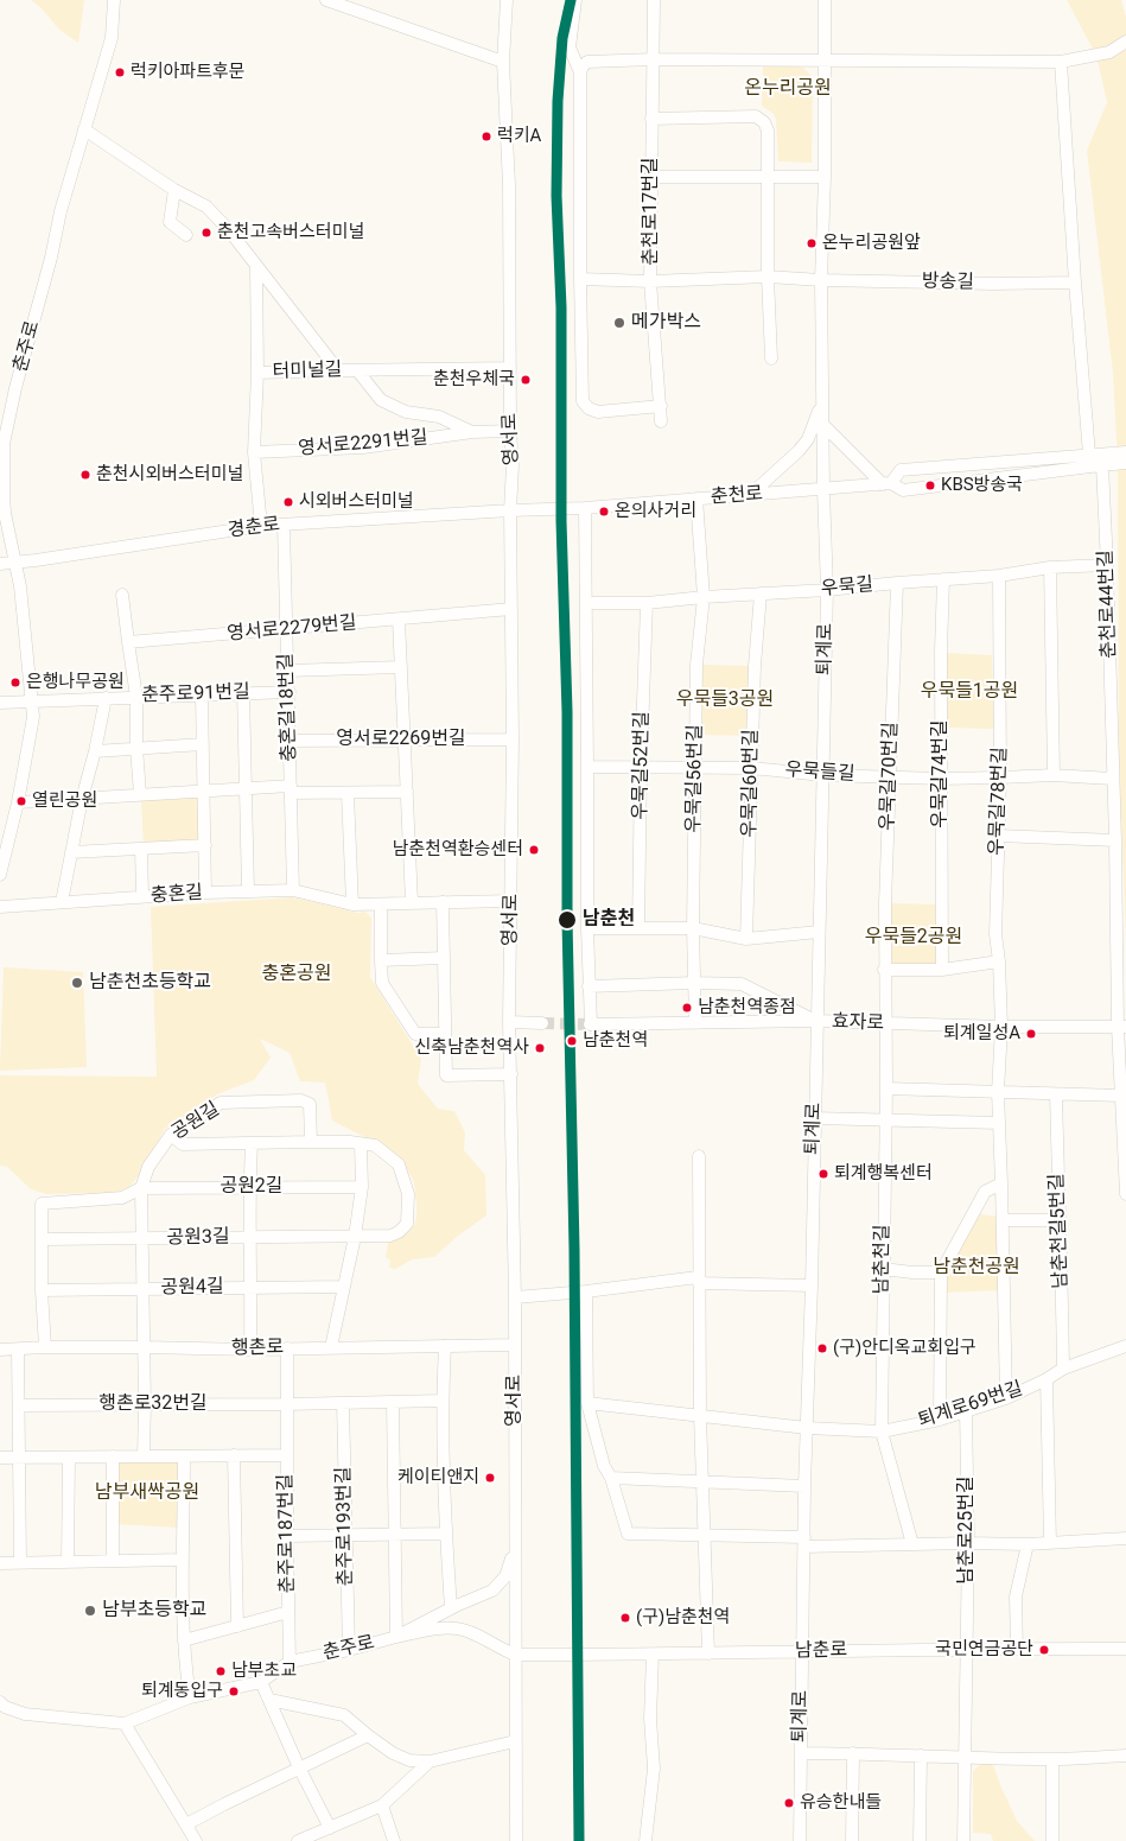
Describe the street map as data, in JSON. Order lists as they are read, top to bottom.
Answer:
{
  "streets": {
    "street": [
      "춘천로17번길",
      "방송길",
      "춘주로",
      "터미널길",
      "영서로",
      "영서로2291번길",
      "춘천로",
      "경춘로",
      "우묵길",
      "춘천로44번길",
      "영서로2279번길",
      "퇴계로",
      "춘주로91번길",
      "충혼길18번길",
      "영서로2269번길",
      "우묵길52번길",
      "우묵들길",
      "우묵길74번길",
      "우묵길70번길",
      "우묵길56번길",
      "우묵길60번길",
      "우묵길78번길",
      "충혼길",
      "효자로",
      "공원길",
      "공원2길",
      "남춘천길5번길",
      "공원3길",
      "남춘천길",
      "공원4길",
      "행촌로",
      "행촌로32번길",
      "퇴계로69번길",
      "춘주로193번길",
      "남춘로25번길",
      "춘주로187번길",
      "남춘로"
    ]
  },
  "crossings": [
    ["춘천로17번길", "방송길"],
    ["춘주로", "영서로"],
    ["춘주로", "경춘로"],
    ["춘주로", "춘주로91번길"],
    ["춘주로", "춘주로193번길"],
    ["춘주로", "춘주로187번길"],
    ["터미널길", "영서로"],
    ["터미널길", "영서로2291번길"],
    ["터미널길", "경춘로"],
    ["영서로", "영서로2291번길"],
    ["영서로", "춘천로"],
    ["영서로", "경춘로"],
    ["영서로", "영서로2279번길"],
    ["영서로", "영서로2269번길"],
    ["영서로", "충혼길"],
    ["영서로", "행촌로"],
    ["영서로", "남춘로"],
    ["춘천로", "경춘로"],
    ["춘천로", "춘천로44번길"],
    ["춘천로", "퇴계로"],
    ["춘천로", "우묵길56번길"],
    ["경춘로", "충혼길18번길"],
    ["우묵길", "춘천로44번길"],
    ["우묵길", "퇴계로"],
    ["우묵길", "우묵길52번길"],
    ["우묵길", "우묵길74번길"],
    ["우묵길", "우묵길70번길"],
    ["우묵길", "우묵길56번길"],
    ["우묵길", "우묵길60번길"],
    ["우묵길", "우묵길78번길"],
    ["춘천로44번길", "우묵들길"],
    ["춘천로44번길", "효자로"],
    ["영서로2279번길", "충혼길18번길"],
    ["퇴계로", "우묵들길"],
    ["퇴계로", "효자로"],
    ["퇴계로", "퇴계로69번길"],
    ["퇴계로", "남춘로"],
    ["춘주로91번길", "충혼길18번길"],
    ["충혼길18번길", "영서로2269번길"],
    ["충혼길18번길", "충혼길"],
    ["우묵길52번길", "우묵들길"],
    ["우묵들길", "우묵길74번길"],
    ["우묵들길", "우묵길70번길"],
    ["우묵들길", "우묵길56번길"],
    ["우묵들길", "우묵길60번길"],
    ["우묵들길", "우묵길78번길"],
    ["우묵길70번길", "효자로"],
    ["우묵길70번길", "남춘천길"],
    ["우묵길56번길", "효자로"],
    ["우묵길78번길", "효자로"],
    ["우묵길78번길", "퇴계로69번길"],
    ["효자로", "남춘천길"],
    ["공원길", "공원2길"],
    ["남춘천길5번길", "퇴계로69번길"],
    ["남춘천길", "퇴계로69번길"],
    ["행촌로", "춘주로187번길"],
    ["행촌로32번길", "춘주로187번길"],
    ["퇴계로69번길", "남춘로25번길"],
    ["남춘로25번길", "남춘로"]
  ],
  "parks": [
    "온누리공원",
    "우묵들1공원",
    "우묵들3공원",
    "우묵들2공원",
    "충혼공원",
    "남춘천공원",
    "남부새싹공원"
  ],
  "places": [
    "럭키아파트후문",
    "럭키A",
    "춘천고속버스터미널",
    "온누리공원앞",
    "메가박스",
    "춘천우체국",
    "춘천시외버스터미널",
    "KBS방송국",
    "시외버스터미널",
    "온의사거리",
    "은행나무공원",
    "열린공원",
    "남춘천역환승센터",
    "남춘천",
    "남춘천초등학교",
    "남춘천역종점",
    "퇴계일성A",
    "남춘천역",
    "신축남춘천역사",
    "퇴계행복센터",
    "(구)안디옥교회입구",
    "케이티앤지",
    "남부초등학교",
    "(구)남춘천역",
    "국민연금공단",
    "남부초교",
    "퇴계동입구",
    "유승한내들"
  ]
}
